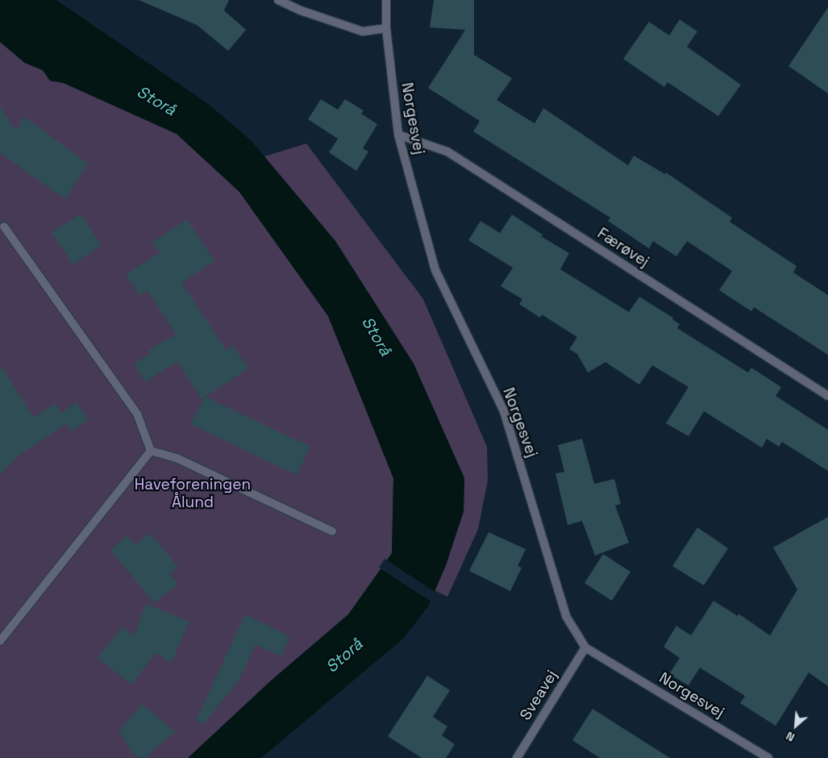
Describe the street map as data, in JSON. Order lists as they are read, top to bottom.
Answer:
{
  "streets": {
    "street": ["Norgesvej", "Færøvej", "Sveavej"]
  },
  "crossings": [
    ["Norgesvej", "Færøvej"],
    ["Norgesvej", "Sveavej"]
  ],
  "water": ["Storå"],
  "parks": ["Haveforeningen Ålund"],
  "north": "bottom left"
}
